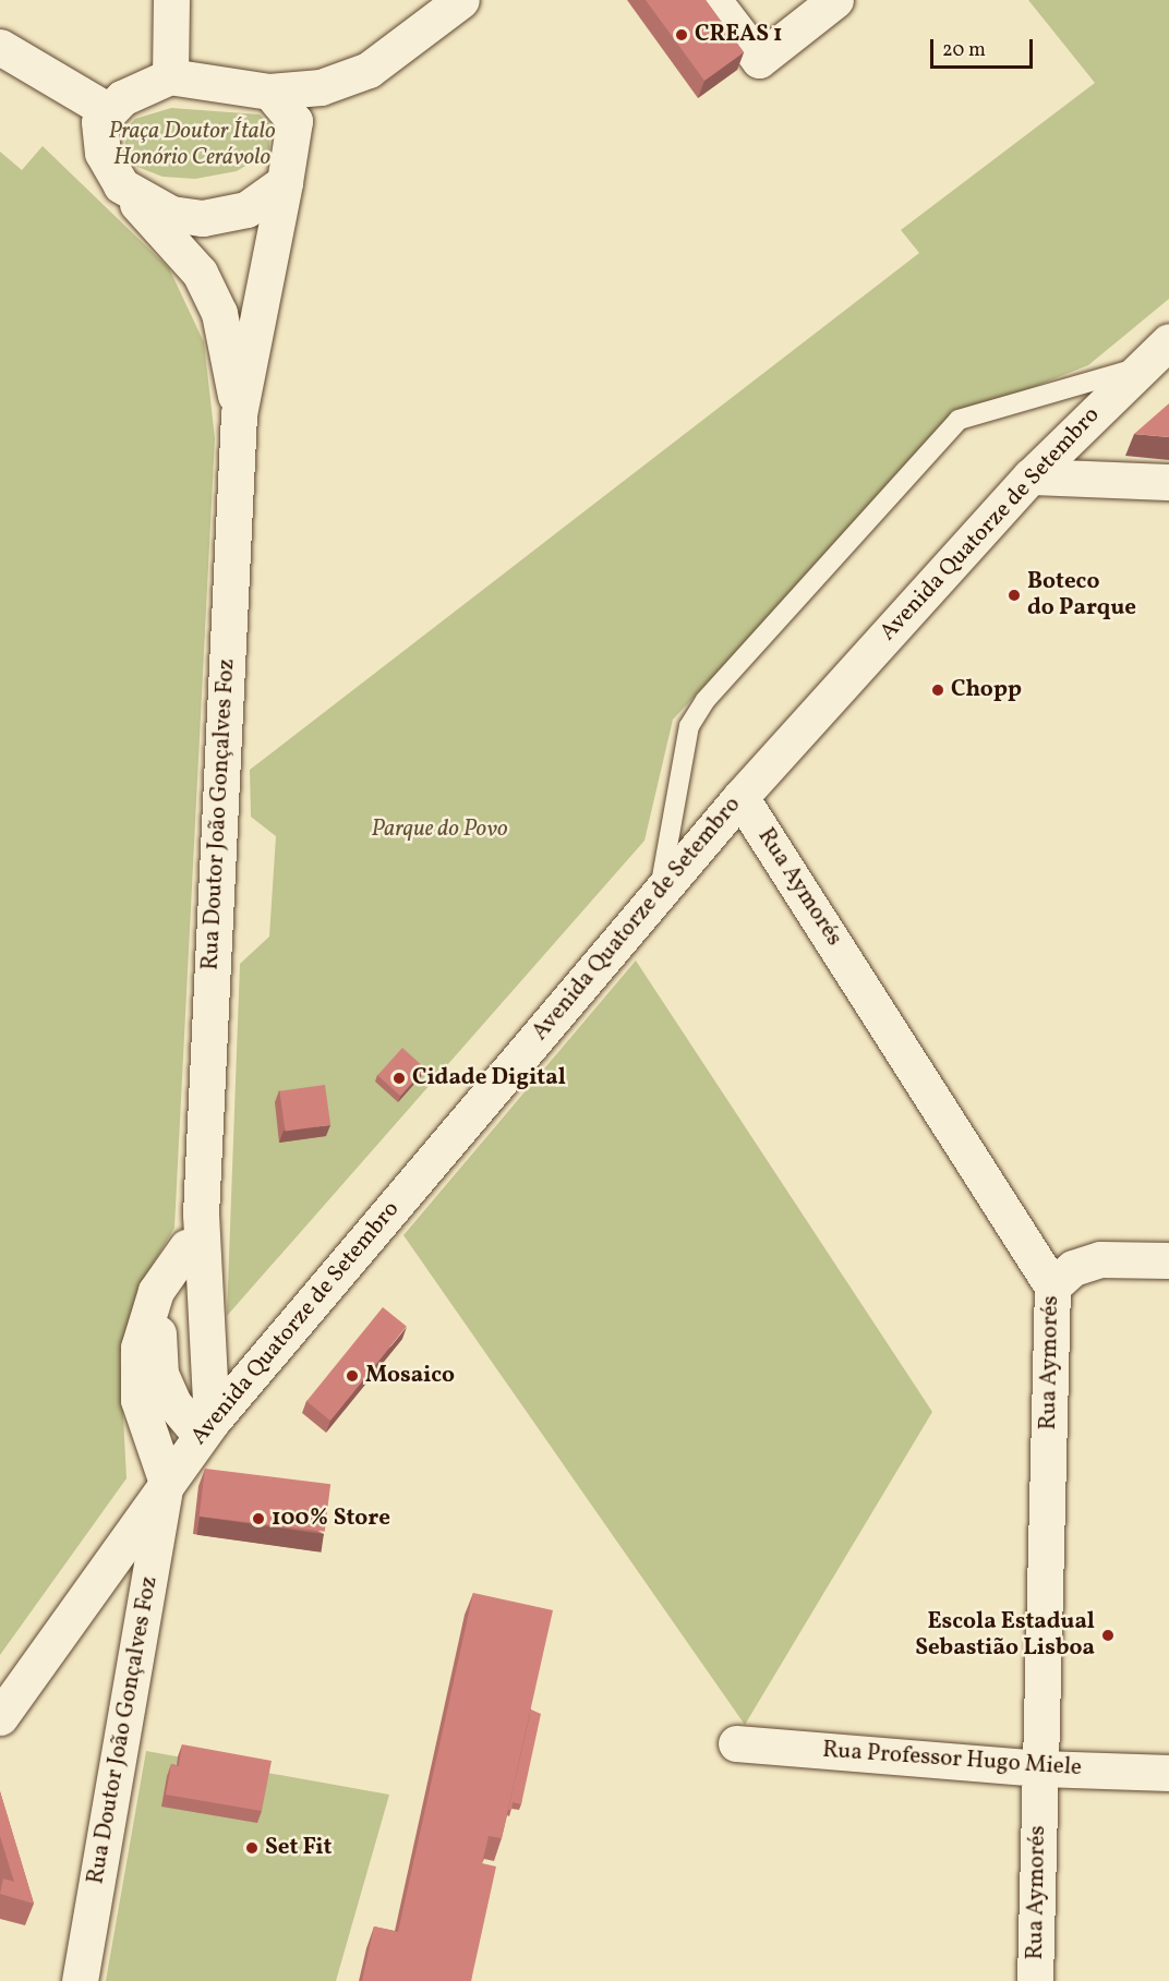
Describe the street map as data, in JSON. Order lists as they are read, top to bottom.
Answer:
{
  "streets": {
    "street": [
      "Avenida Quatorze de Setembro",
      "Rua Doutor João Gonçalves Foz",
      "Rua Aymorés",
      "Rua Professor Hugo Miele"
    ]
  },
  "crossings": [
    ["Avenida Quatorze de Setembro", "Rua Doutor João Gonçalves Foz"],
    ["Avenida Quatorze de Setembro", "Rua Aymorés"],
    ["Rua Aymorés", "Rua Professor Hugo Miele"]
  ],
  "parks": ["Praça Doutor Ítalo Honório Cerávolo", "Parque do Povo"],
  "places": [
    "CREAS 1",
    "Boteco do Parque",
    "Chopp",
    "Cidade Digital",
    "Mosaico",
    "100% Store",
    "Escola Estadual Sebastião Lisboa",
    "Set Fit"
  ],
  "scale_bar": "20 m"
}
